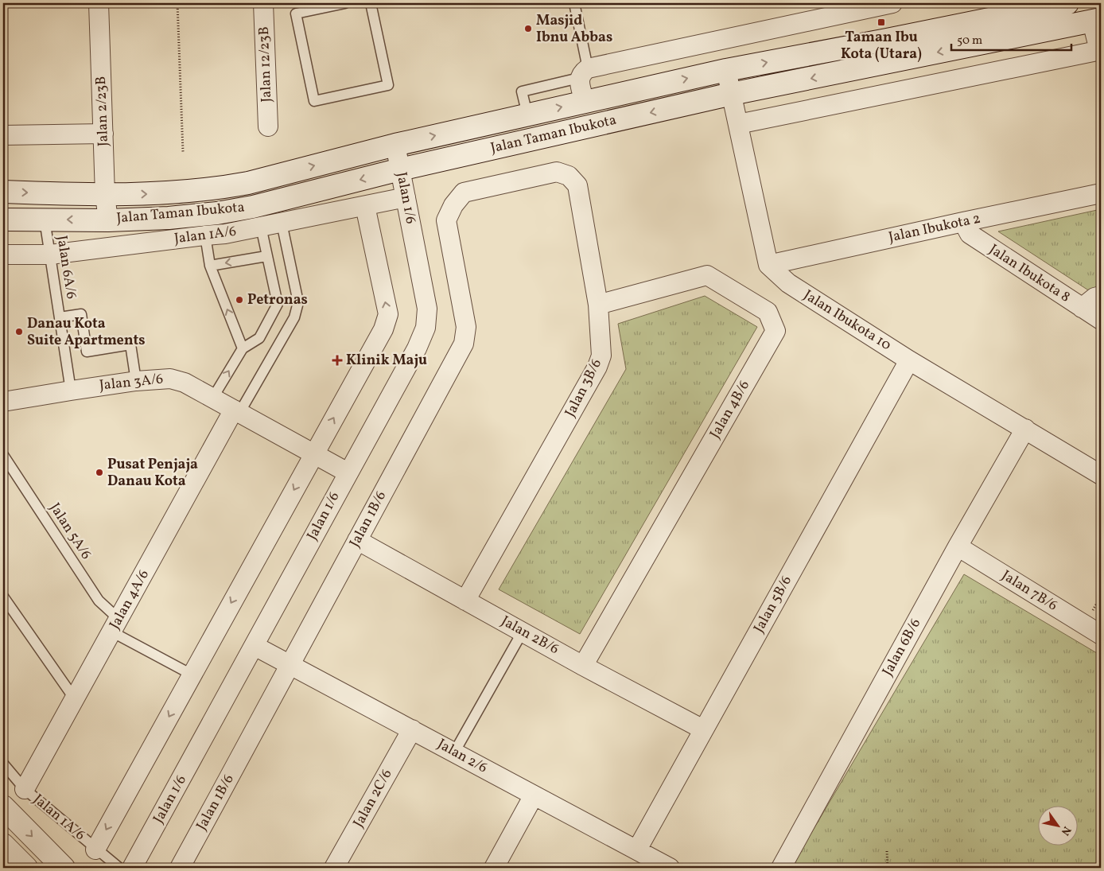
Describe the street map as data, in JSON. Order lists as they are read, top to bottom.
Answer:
{
  "streets": {
    "main road": ["Jalan Taman Ibukota"],
    "street": [
      "Jalan 12/23B",
      "Jalan 2/23B",
      "Jalan 1/6",
      "Jalan Ibukota 2",
      "Jalan 1A/6",
      "Jalan Ibukota 8",
      "Jalan Ibukota 10",
      "Jalan 3A/6",
      "Jalan 3B/6",
      "Jalan 4B/6",
      "Jalan 1B/6",
      "Jalan 7B/6",
      "Jalan 4A/6",
      "Jalan 5B/6",
      "Jalan 2B/6",
      "Jalan 6B/6",
      "Jalan 2/6",
      "Jalan 2C/6"
    ],
    "lane": ["Jalan 6A/6", "Jalan 5A/6"]
  },
  "crossings": [
    ["Jalan 2/23B", "Jalan Taman Ibukota"],
    ["Jalan Taman Ibukota", "Jalan 1/6"],
    ["Jalan Taman Ibukota", "Jalan 6A/6"],
    ["Jalan 1/6", "Jalan 1A/6"],
    ["Jalan 1/6", "Jalan 3A/6"],
    ["Jalan 1/6", "Jalan 2/6"],
    ["Jalan Ibukota 2", "Jalan Ibukota 8"],
    ["Jalan Ibukota 2", "Jalan Ibukota 10"],
    ["Jalan 1A/6", "Jalan 6A/6"],
    ["Jalan 1A/6", "Jalan 4A/6"],
    ["Jalan 6A/6", "Jalan 3A/6"],
    ["Jalan Ibukota 10", "Jalan 5B/6"],
    ["Jalan Ibukota 10", "Jalan 6B/6"],
    ["Jalan 3A/6", "Jalan 4A/6"],
    ["Jalan 3B/6", "Jalan 4B/6"],
    ["Jalan 3B/6", "Jalan 1B/6"],
    ["Jalan 3B/6", "Jalan 2B/6"],
    ["Jalan 4B/6", "Jalan 2B/6"],
    ["Jalan 1B/6", "Jalan 2B/6"],
    ["Jalan 1B/6", "Jalan 2/6"],
    ["Jalan 5A/6", "Jalan 4A/6"],
    ["Jalan 7B/6", "Jalan 6B/6"],
    ["Jalan 5B/6", "Jalan 2B/6"],
    ["Jalan 5B/6", "Jalan 2/6"],
    ["Jalan 2/6", "Jalan 2C/6"]
  ],
  "places": {
    "transit": ["Taman Ibu Kota (Utara)"],
    "other": [
      "Masjid Ibnu Abbas",
      "Petronas",
      "Danau Kota Suite Apartments",
      "Pusat Penjaja Danau Kota"
    ],
    "health": ["Klinik Maju"]
  },
  "scale_bar": "50 m",
  "north": "bottom right"
}
